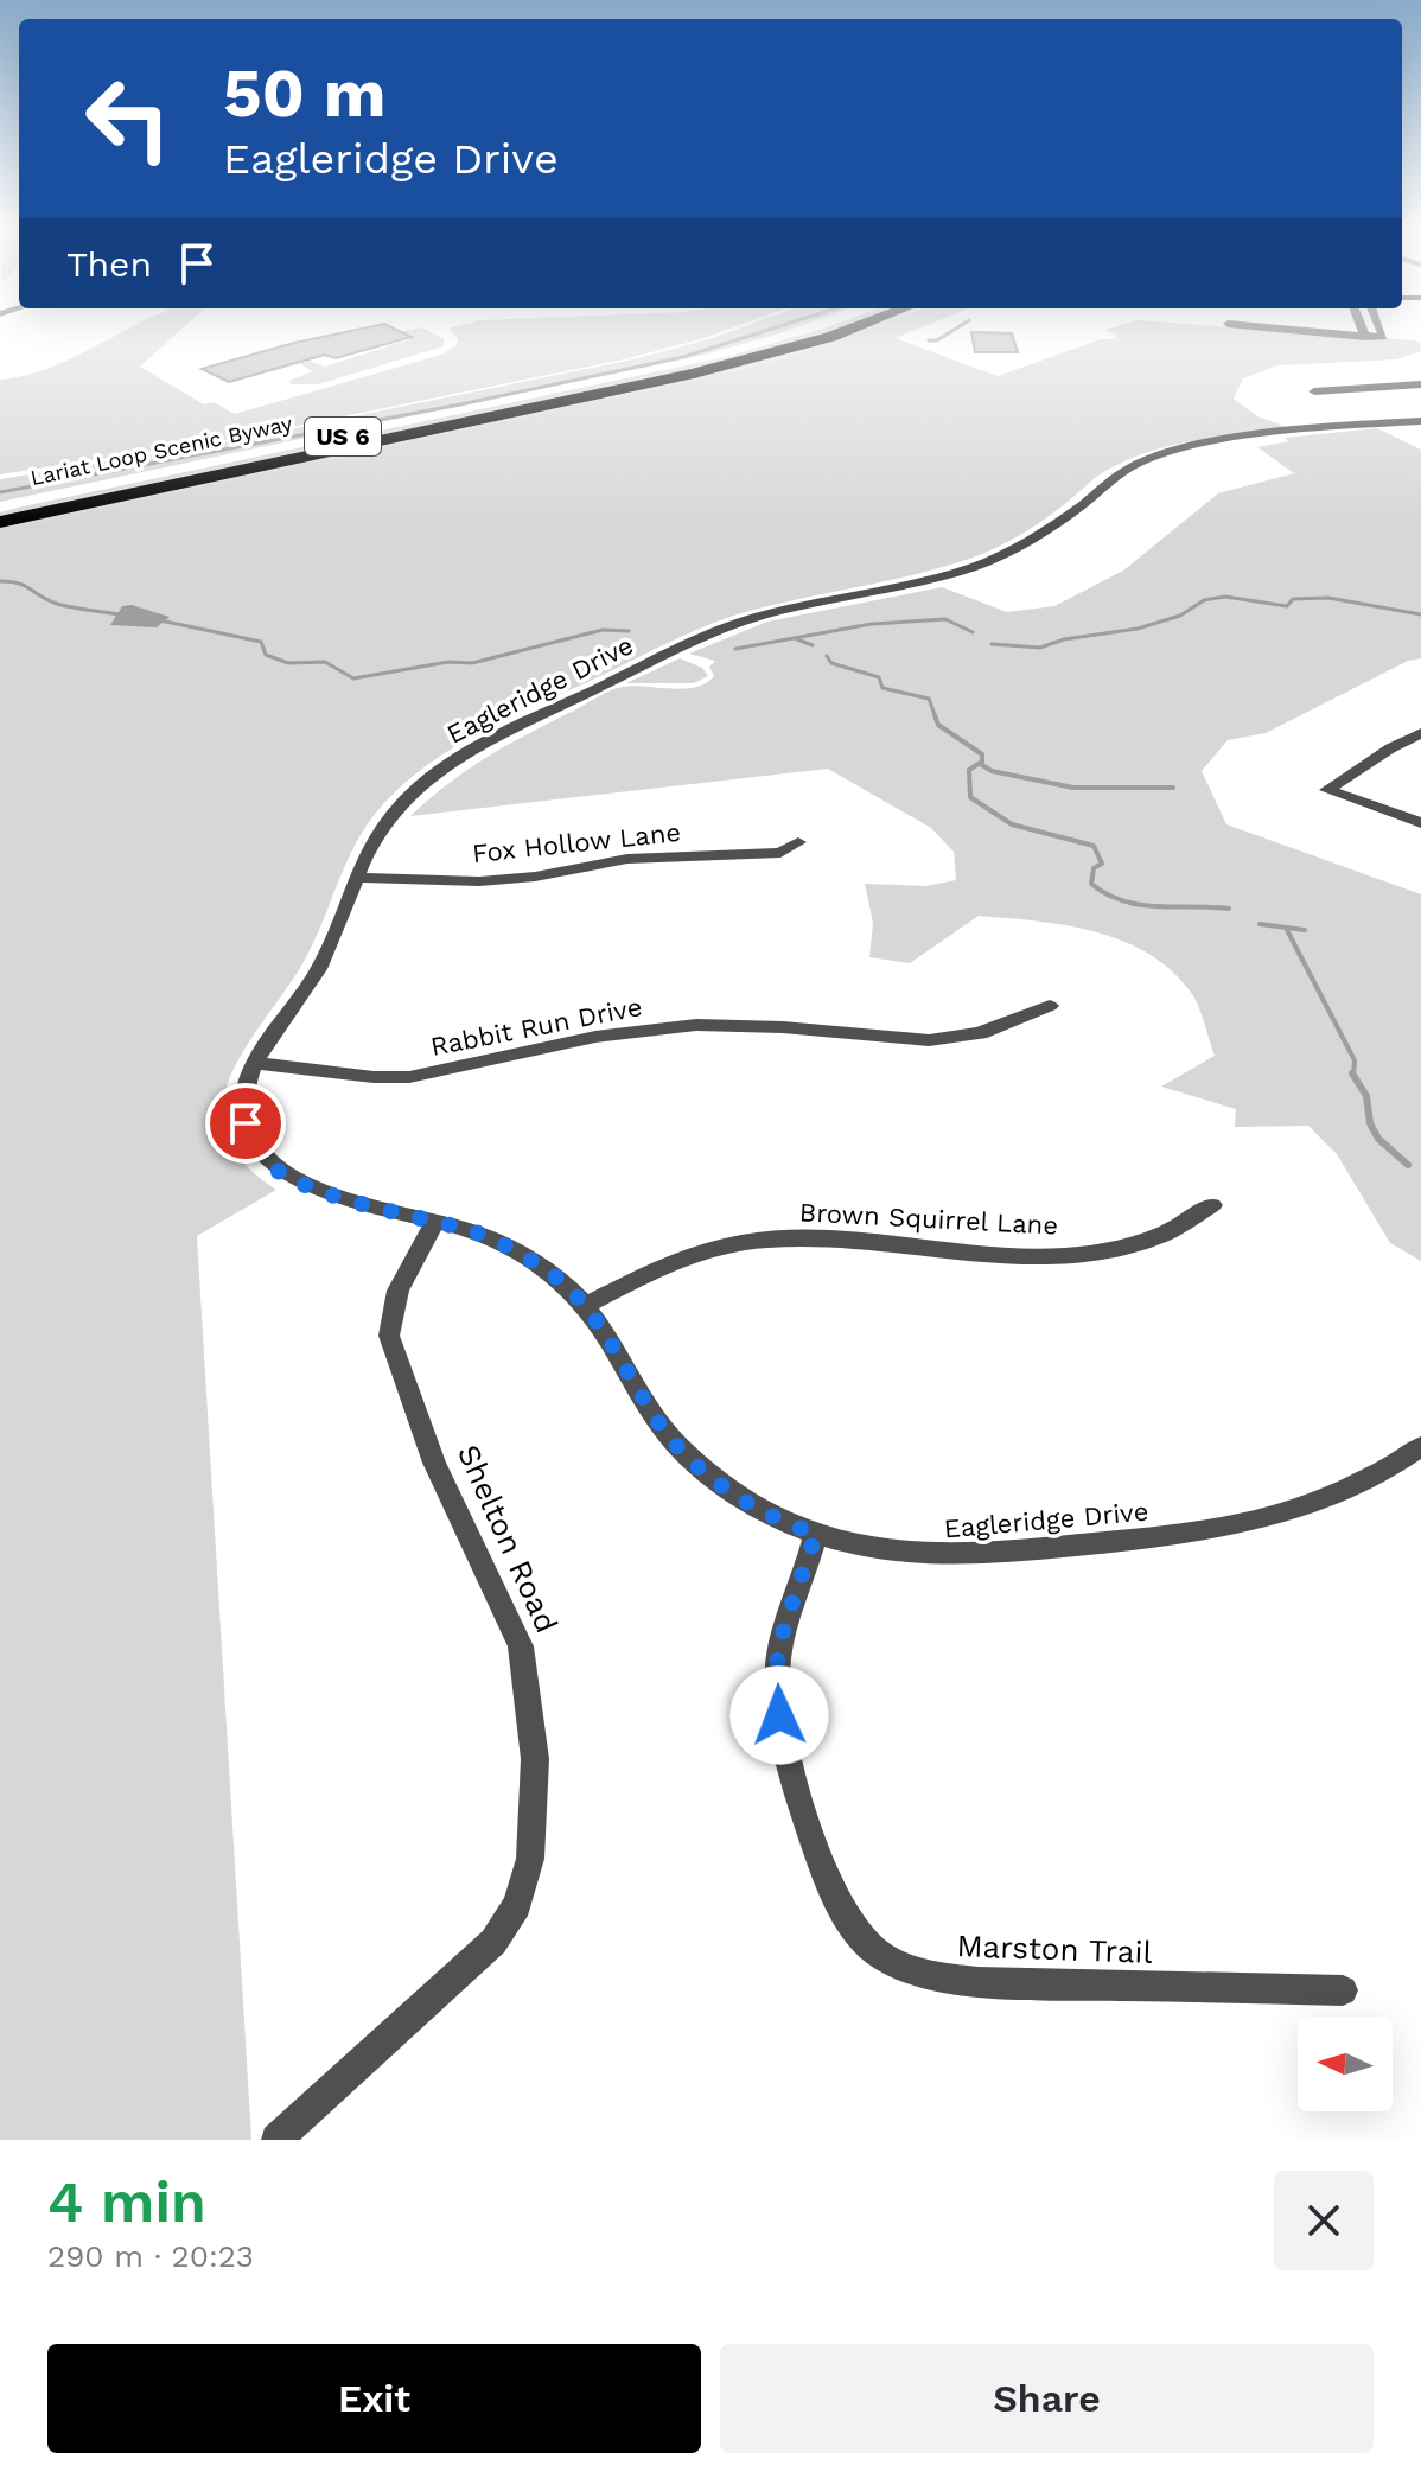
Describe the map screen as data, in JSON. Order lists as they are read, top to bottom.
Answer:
{
  "streets": {
    "highway": ["US 6", "Lariat Loop Scenic Byway"],
    "street": [
      "Eagleridge Drive",
      "Fox Hollow Lane",
      "Rabbit Run Drive",
      "Brown Squirrel Lane",
      "Shelton Road",
      "Marston Trail"
    ]
  },
  "crossings": [
    ["Eagleridge Drive", "Fox Hollow Lane"],
    ["Eagleridge Drive", "Rabbit Run Drive"],
    ["Eagleridge Drive", "Brown Squirrel Lane"],
    ["Eagleridge Drive", "Shelton Road"],
    ["Eagleridge Drive", "Marston Trail"]
  ],
  "north": "left",
  "page": {
    "turn": ["50 m", "Eagleridge Drive"],
    "then": "Then",
    "heading": ["4 min", "290 m · 20:23"],
    "buttons": ["Exit", "Share"]
  }
}
